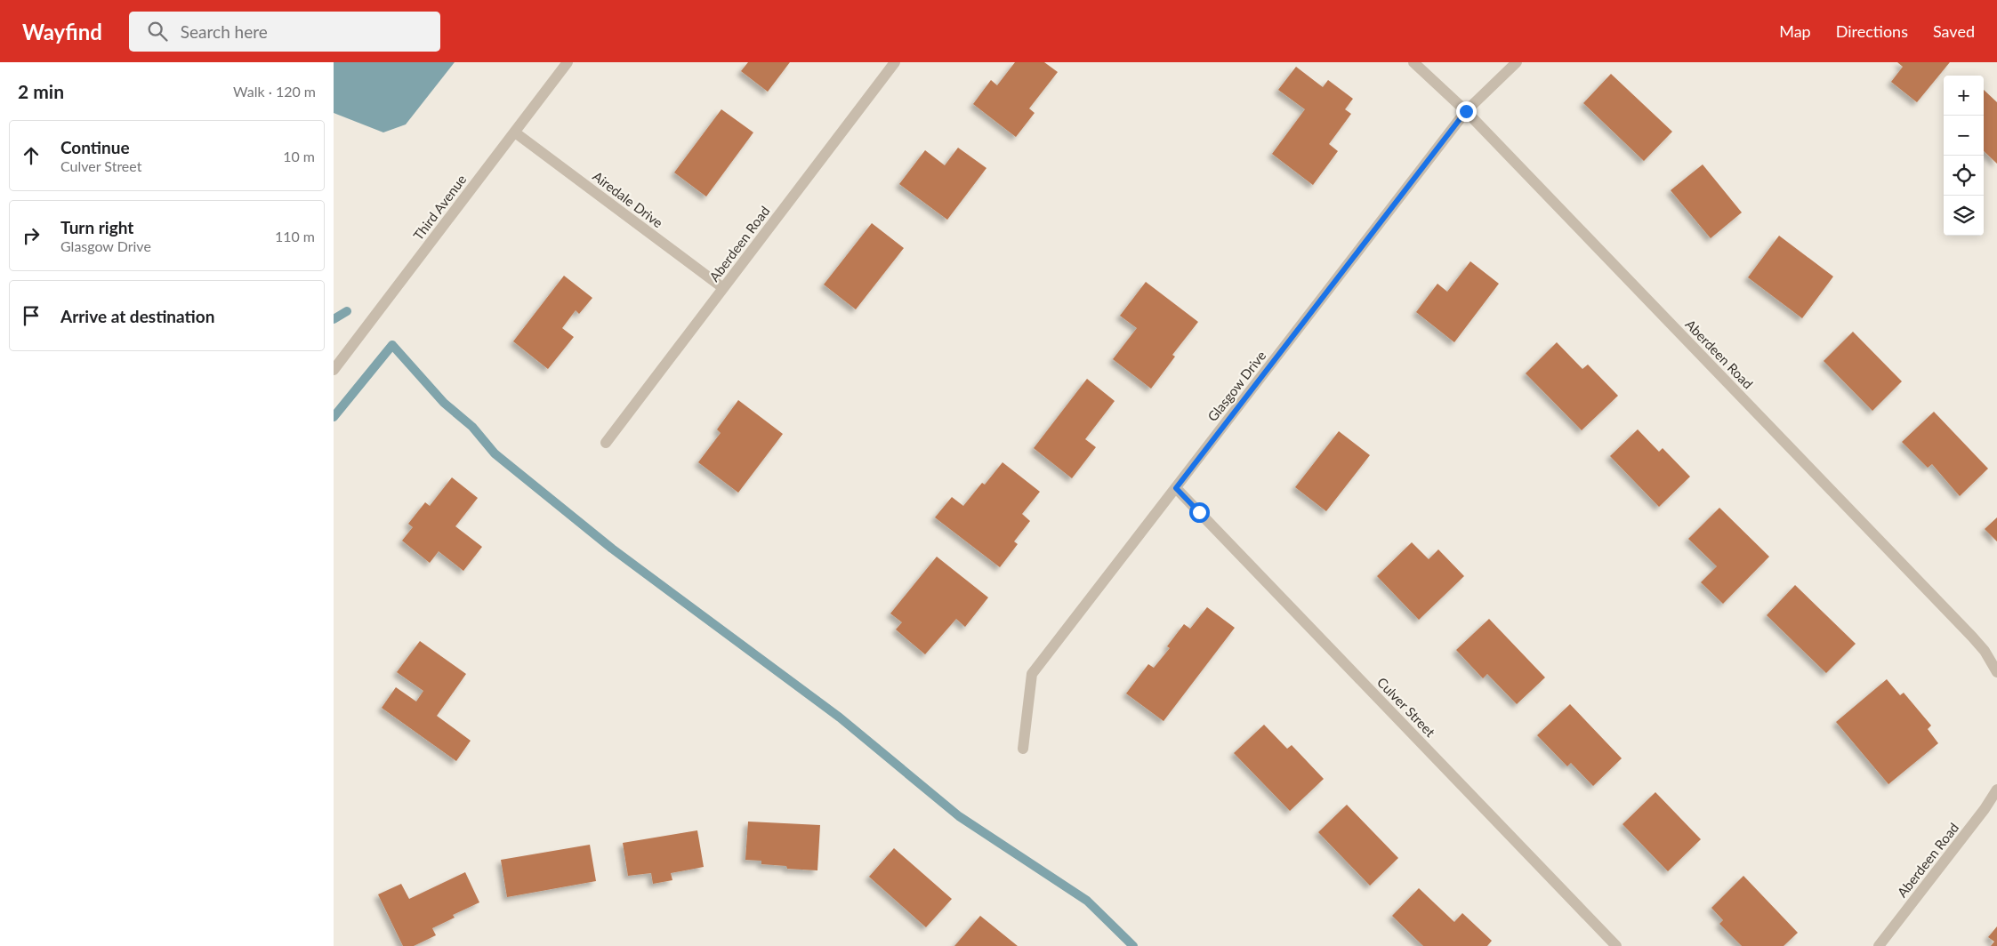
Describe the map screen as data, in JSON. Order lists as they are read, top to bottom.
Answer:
{
  "streets": {
    "street": [
      "Airedale Drive",
      "Third Avenue",
      "Aberdeen Road",
      "Glasgow Drive",
      "Culver Street"
    ]
  },
  "crossings": [
    ["Airedale Drive", "Third Avenue"],
    ["Airedale Drive", "Aberdeen Road"],
    ["Aberdeen Road", "Glasgow Drive"],
    ["Glasgow Drive", "Culver Street"]
  ],
  "page": {
    "header": "Wayfind",
    "search": "Search here",
    "nav": ["Map", "Directions", "Saved"],
    "heading": ["2 min", "Walk · 120 m"],
    "map_buttons": ["+", "−"],
    "list": [
      ["Continue", "Culver Street", "10 m"],
      ["Turn right", "Glasgow Drive", "110 m"],
      "Arrive at destination"
    ]
  }
}
